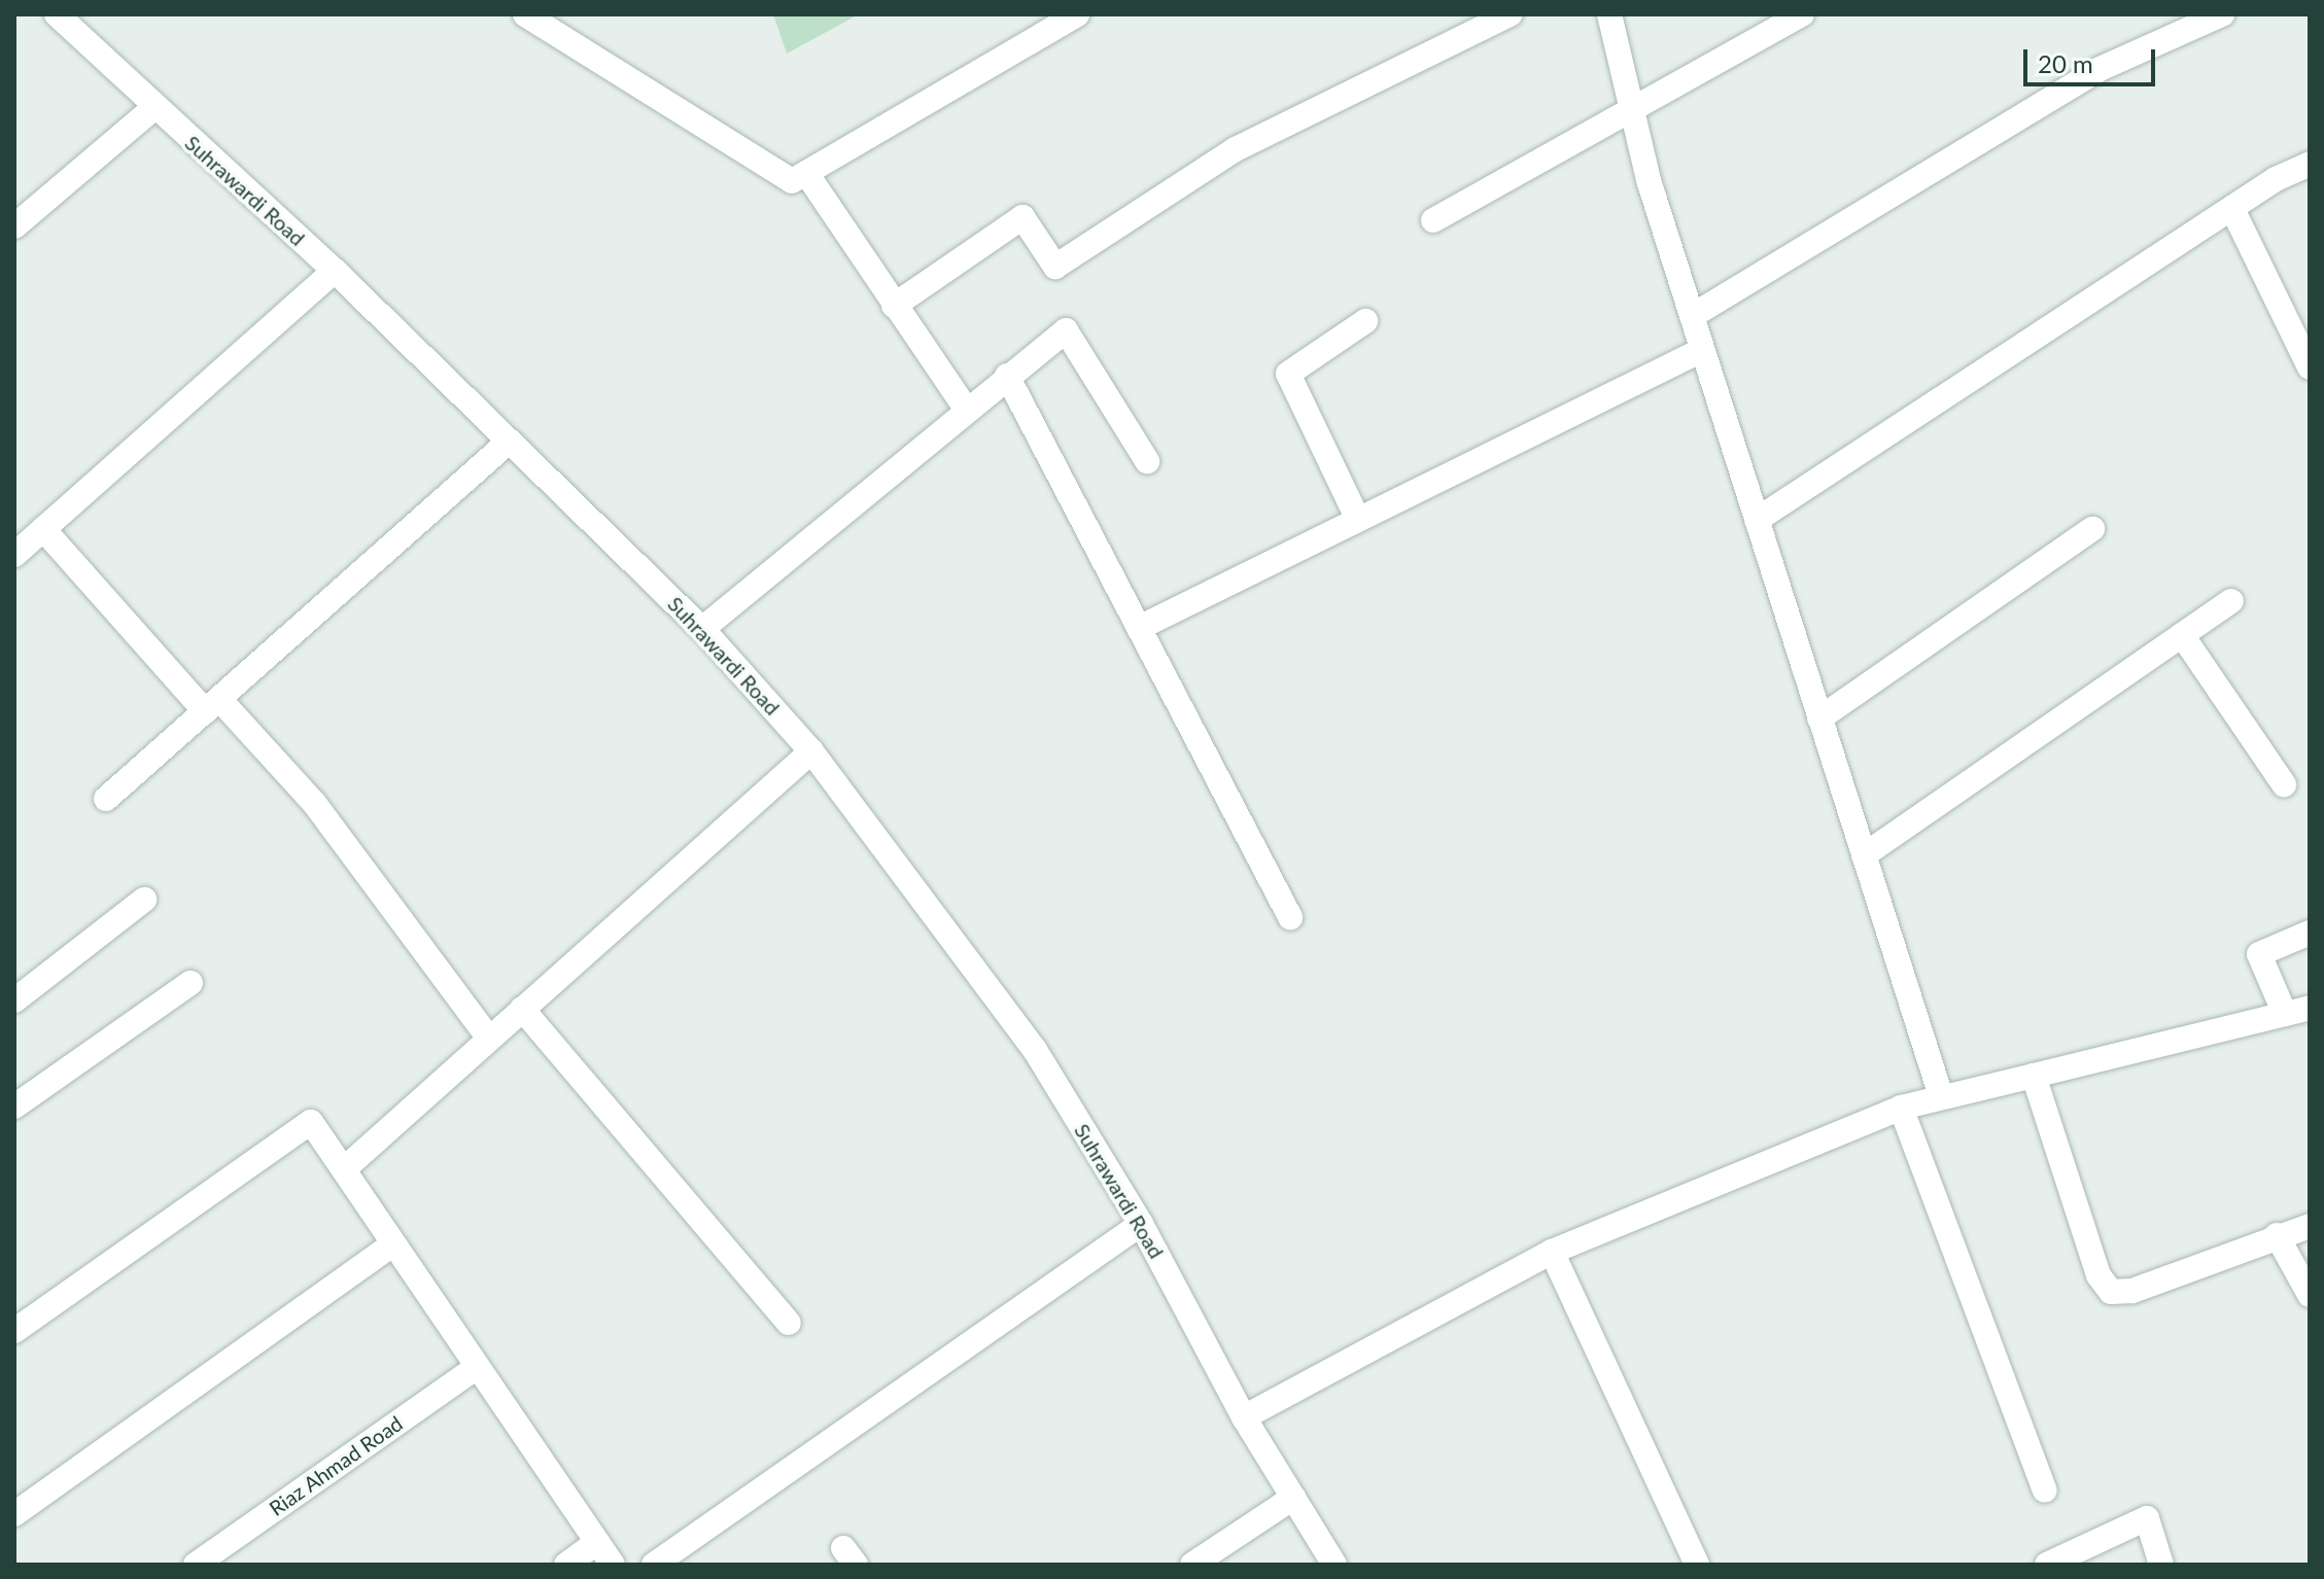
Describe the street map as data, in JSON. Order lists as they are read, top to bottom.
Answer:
{
  "streets": {
    "street": ["Suhrawardi Road", "Riaz Ahmad Road"]
  },
  "scale_bar": "20 m"
}
